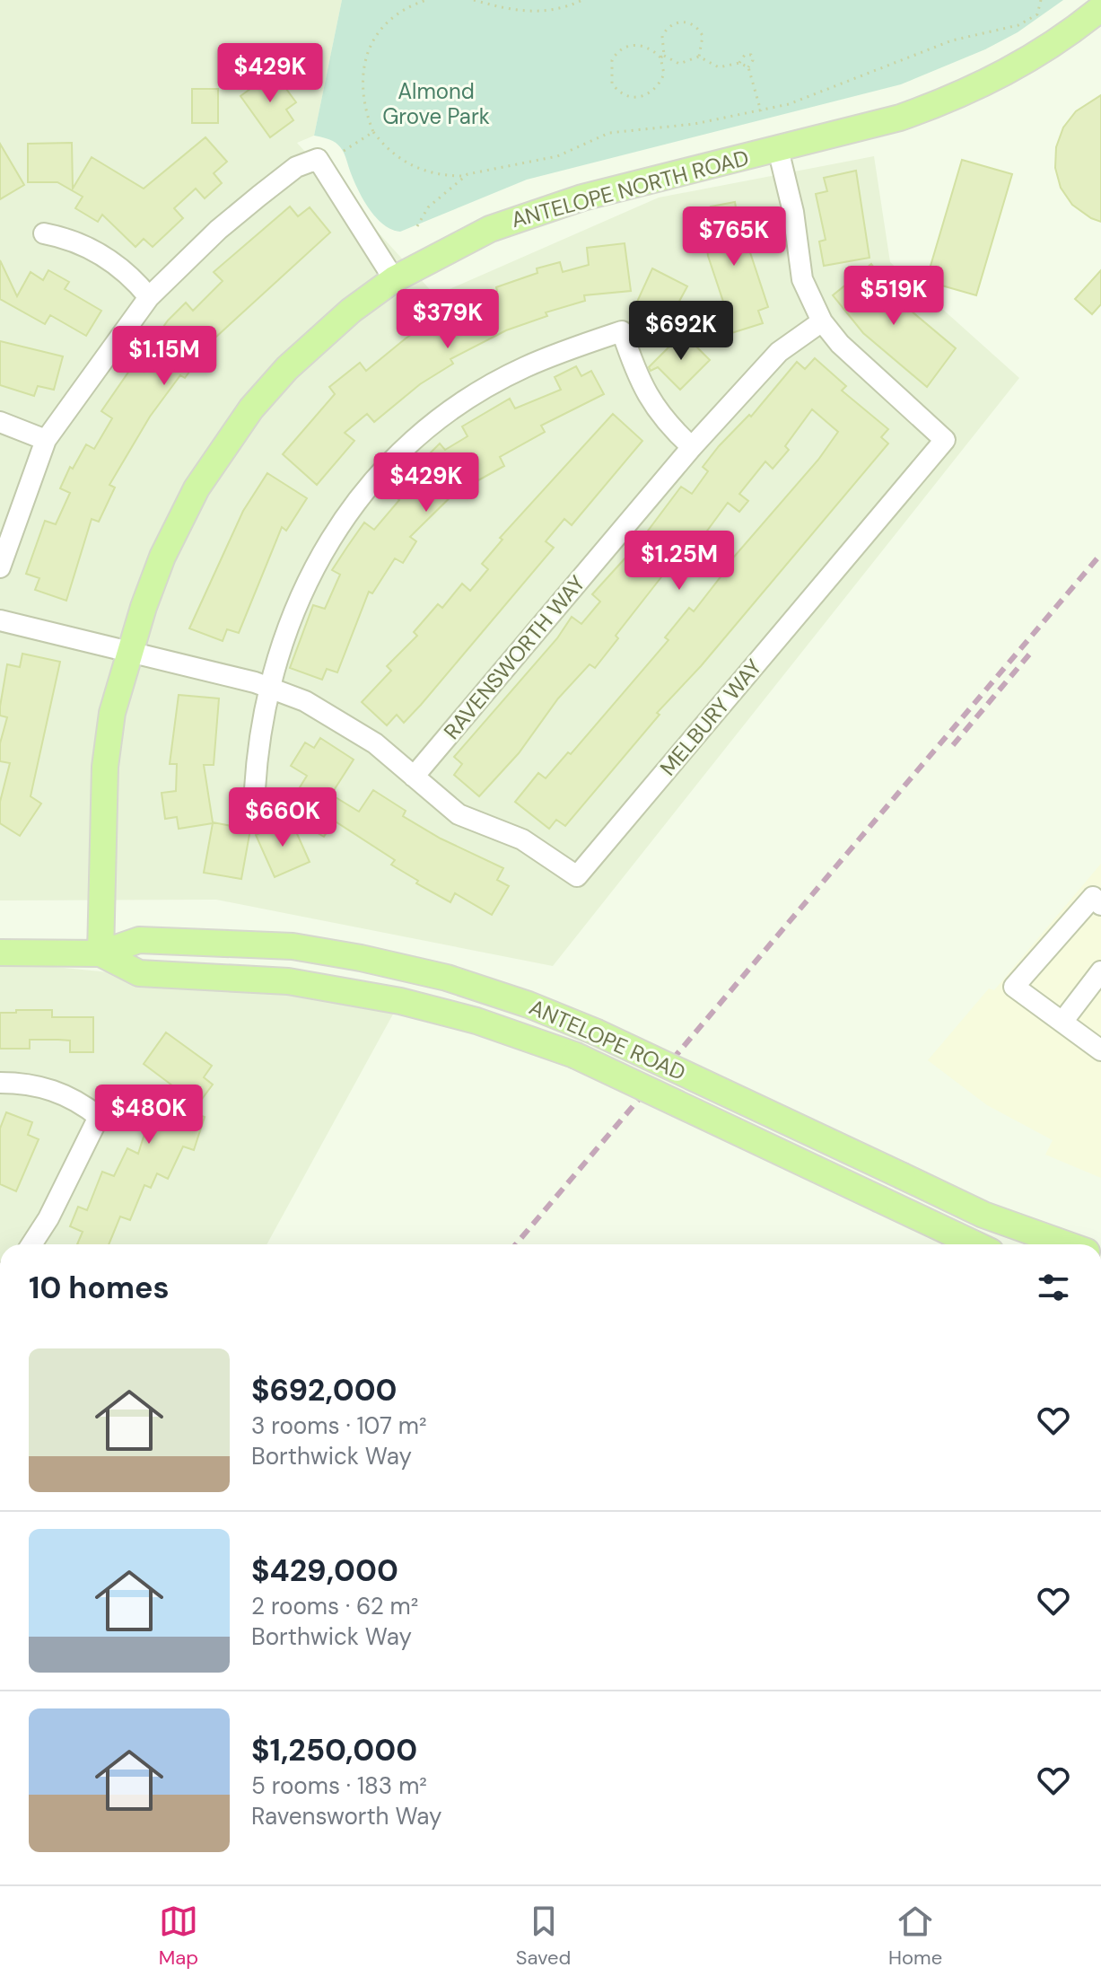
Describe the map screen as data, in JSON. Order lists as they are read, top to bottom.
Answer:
{
  "streets": {
    "main road": ["ANTELOPE NORTH ROAD", "ANTELOPE ROAD"],
    "street": ["RAVENSWORTH WAY", "MELBURY WAY"]
  },
  "crossings": [
    ["ANTELOPE NORTH ROAD", "MELBURY WAY"],
    ["ANTELOPE NORTH ROAD", "ANTELOPE ROAD"],
    ["RAVENSWORTH WAY", "MELBURY WAY"]
  ],
  "parks": ["Almond Grove Park"],
  "page": {
    "price": [
      "$429K",
      "$765K",
      "$519K",
      "$379K",
      "$692K",
      "$1.15M",
      "$429K",
      "$1.25M",
      "$660K",
      "$480K"
    ],
    "heading": "10 homes",
    "list": [
      {
        "name": "$692,000",
        "note": "3 rooms · 107 m² · Borthwick Way"
      },
      {
        "name": "$429,000",
        "note": "2 rooms · 62 m² · Borthwick Way"
      },
      {
        "name": "$1,250,000",
        "note": "5 rooms · 183 m² · Ravensworth Way"
      }
    ],
    "tabs": ["Map", "Saved", "Home"]
  }
}
